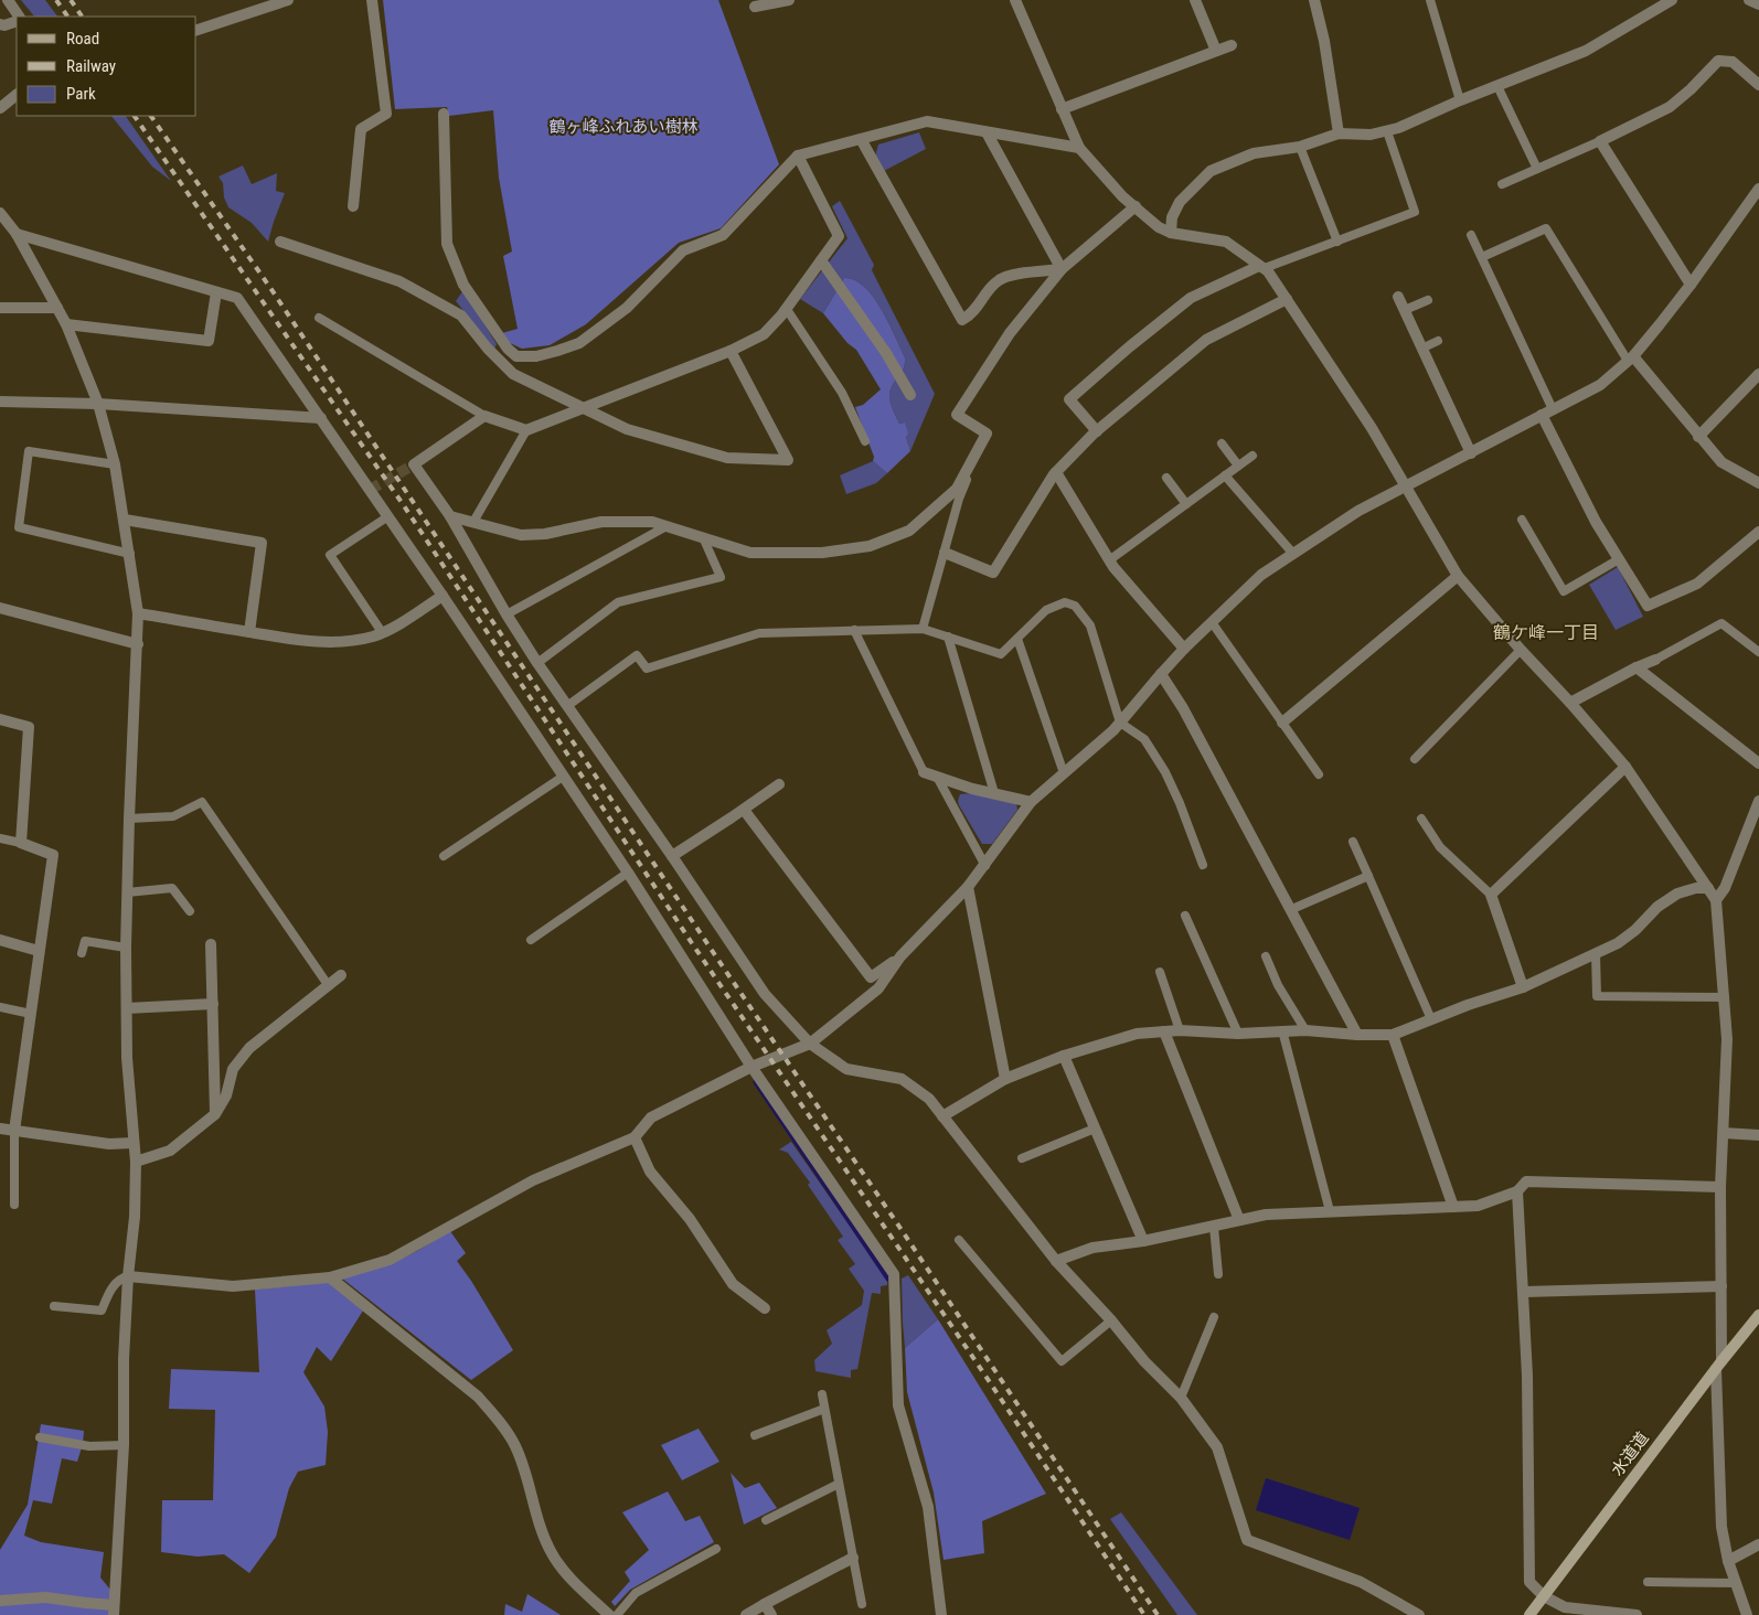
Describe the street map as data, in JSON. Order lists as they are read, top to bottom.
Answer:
{
  "streets": {
    "street": ["水道道"]
  },
  "districts": ["鶴ケ峰一丁目"],
  "parks": ["鶴ヶ峰ふれあい樹林"],
  "legend": ["Road", "Railway", "Park"]
}
